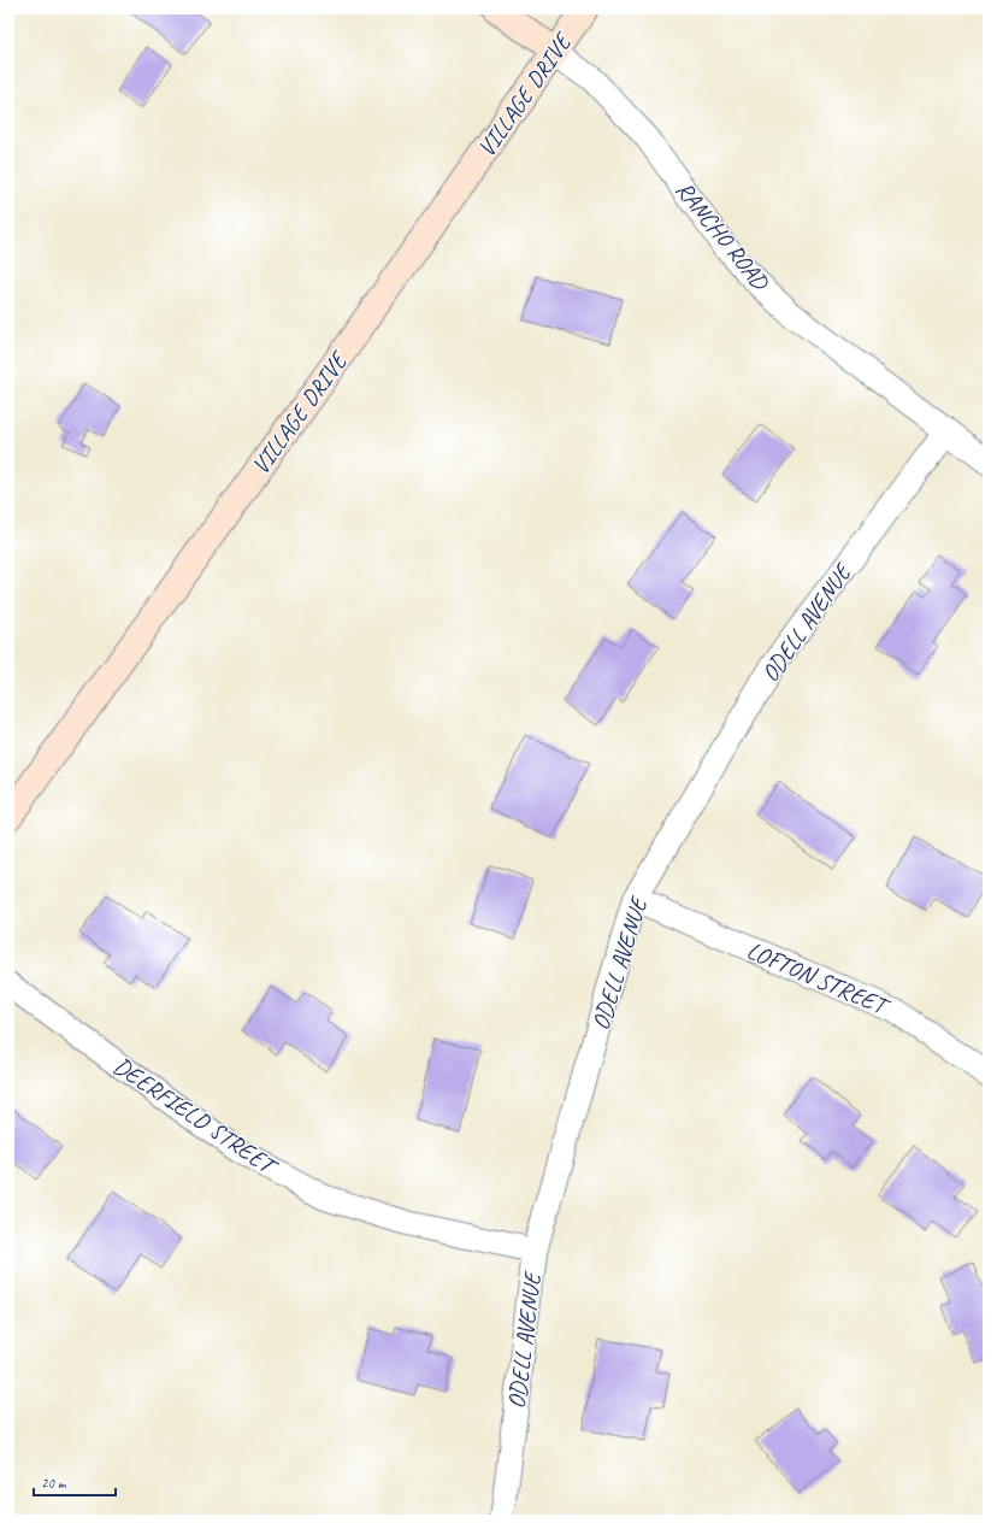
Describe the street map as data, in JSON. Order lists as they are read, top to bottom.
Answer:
{
  "streets": {
    "main road": ["VILLAGE DRIVE", "RANCHO ROAD"],
    "street": ["ODELL AVENUE", "LOFTON STREET", "DEERFIELD STREET"]
  },
  "crossings": [
    ["VILLAGE DRIVE", "RANCHO ROAD"],
    ["RANCHO ROAD", "ODELL AVENUE"],
    ["ODELL AVENUE", "LOFTON STREET"],
    ["ODELL AVENUE", "DEERFIELD STREET"]
  ],
  "scale_bar": "20 m"
}
